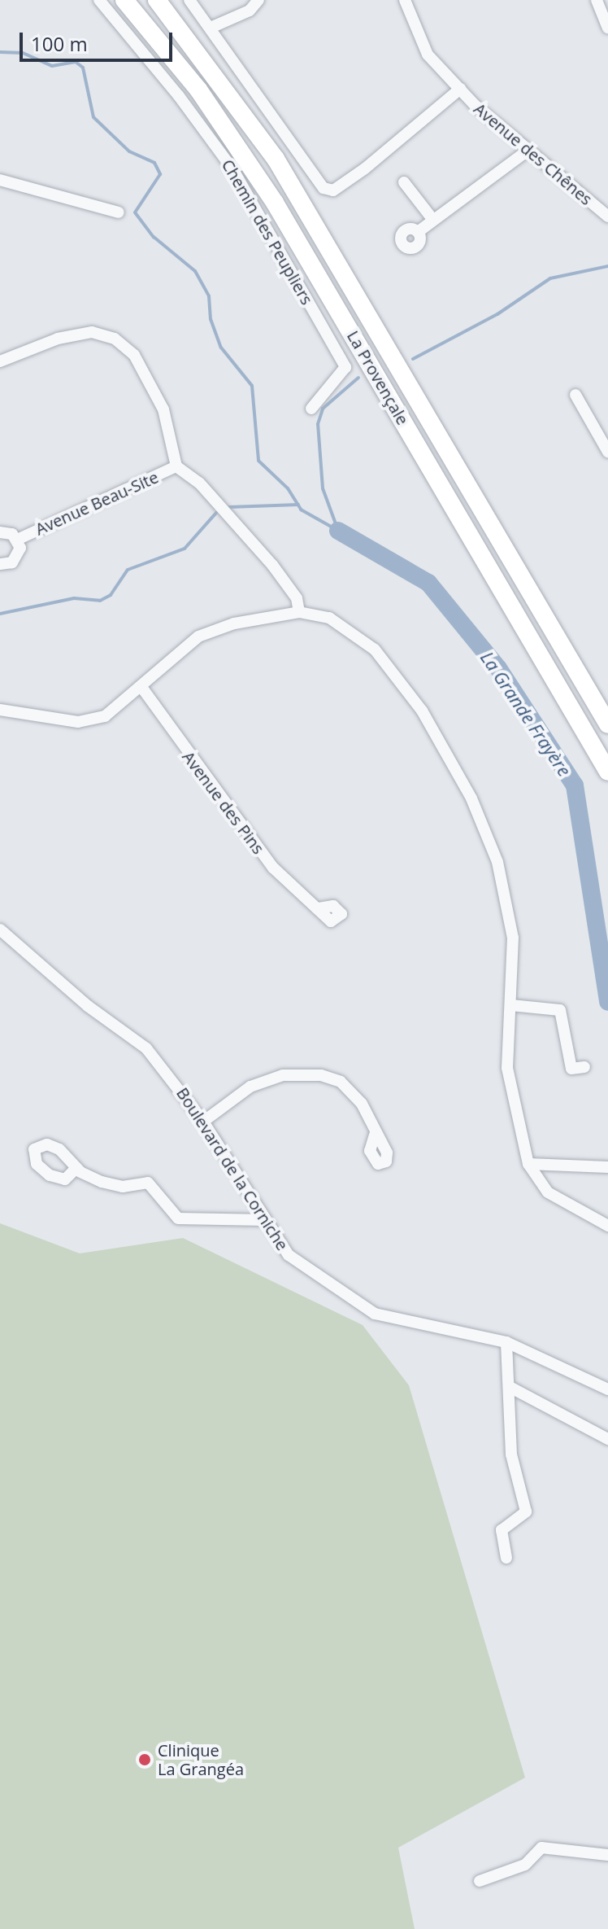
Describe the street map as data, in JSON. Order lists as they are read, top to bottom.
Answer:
{
  "streets": {
    "highway": ["La Provençale"],
    "street": [
      "Avenue des Chênes",
      "Chemin des Peupliers",
      "Avenue Beau-Site",
      "Avenue des Pins",
      "Boulevard de la Corniche"
    ]
  },
  "water": ["La Grande Frayère"],
  "places": ["Clinique La Grangéa"],
  "scale_bar": "100 m"
}
